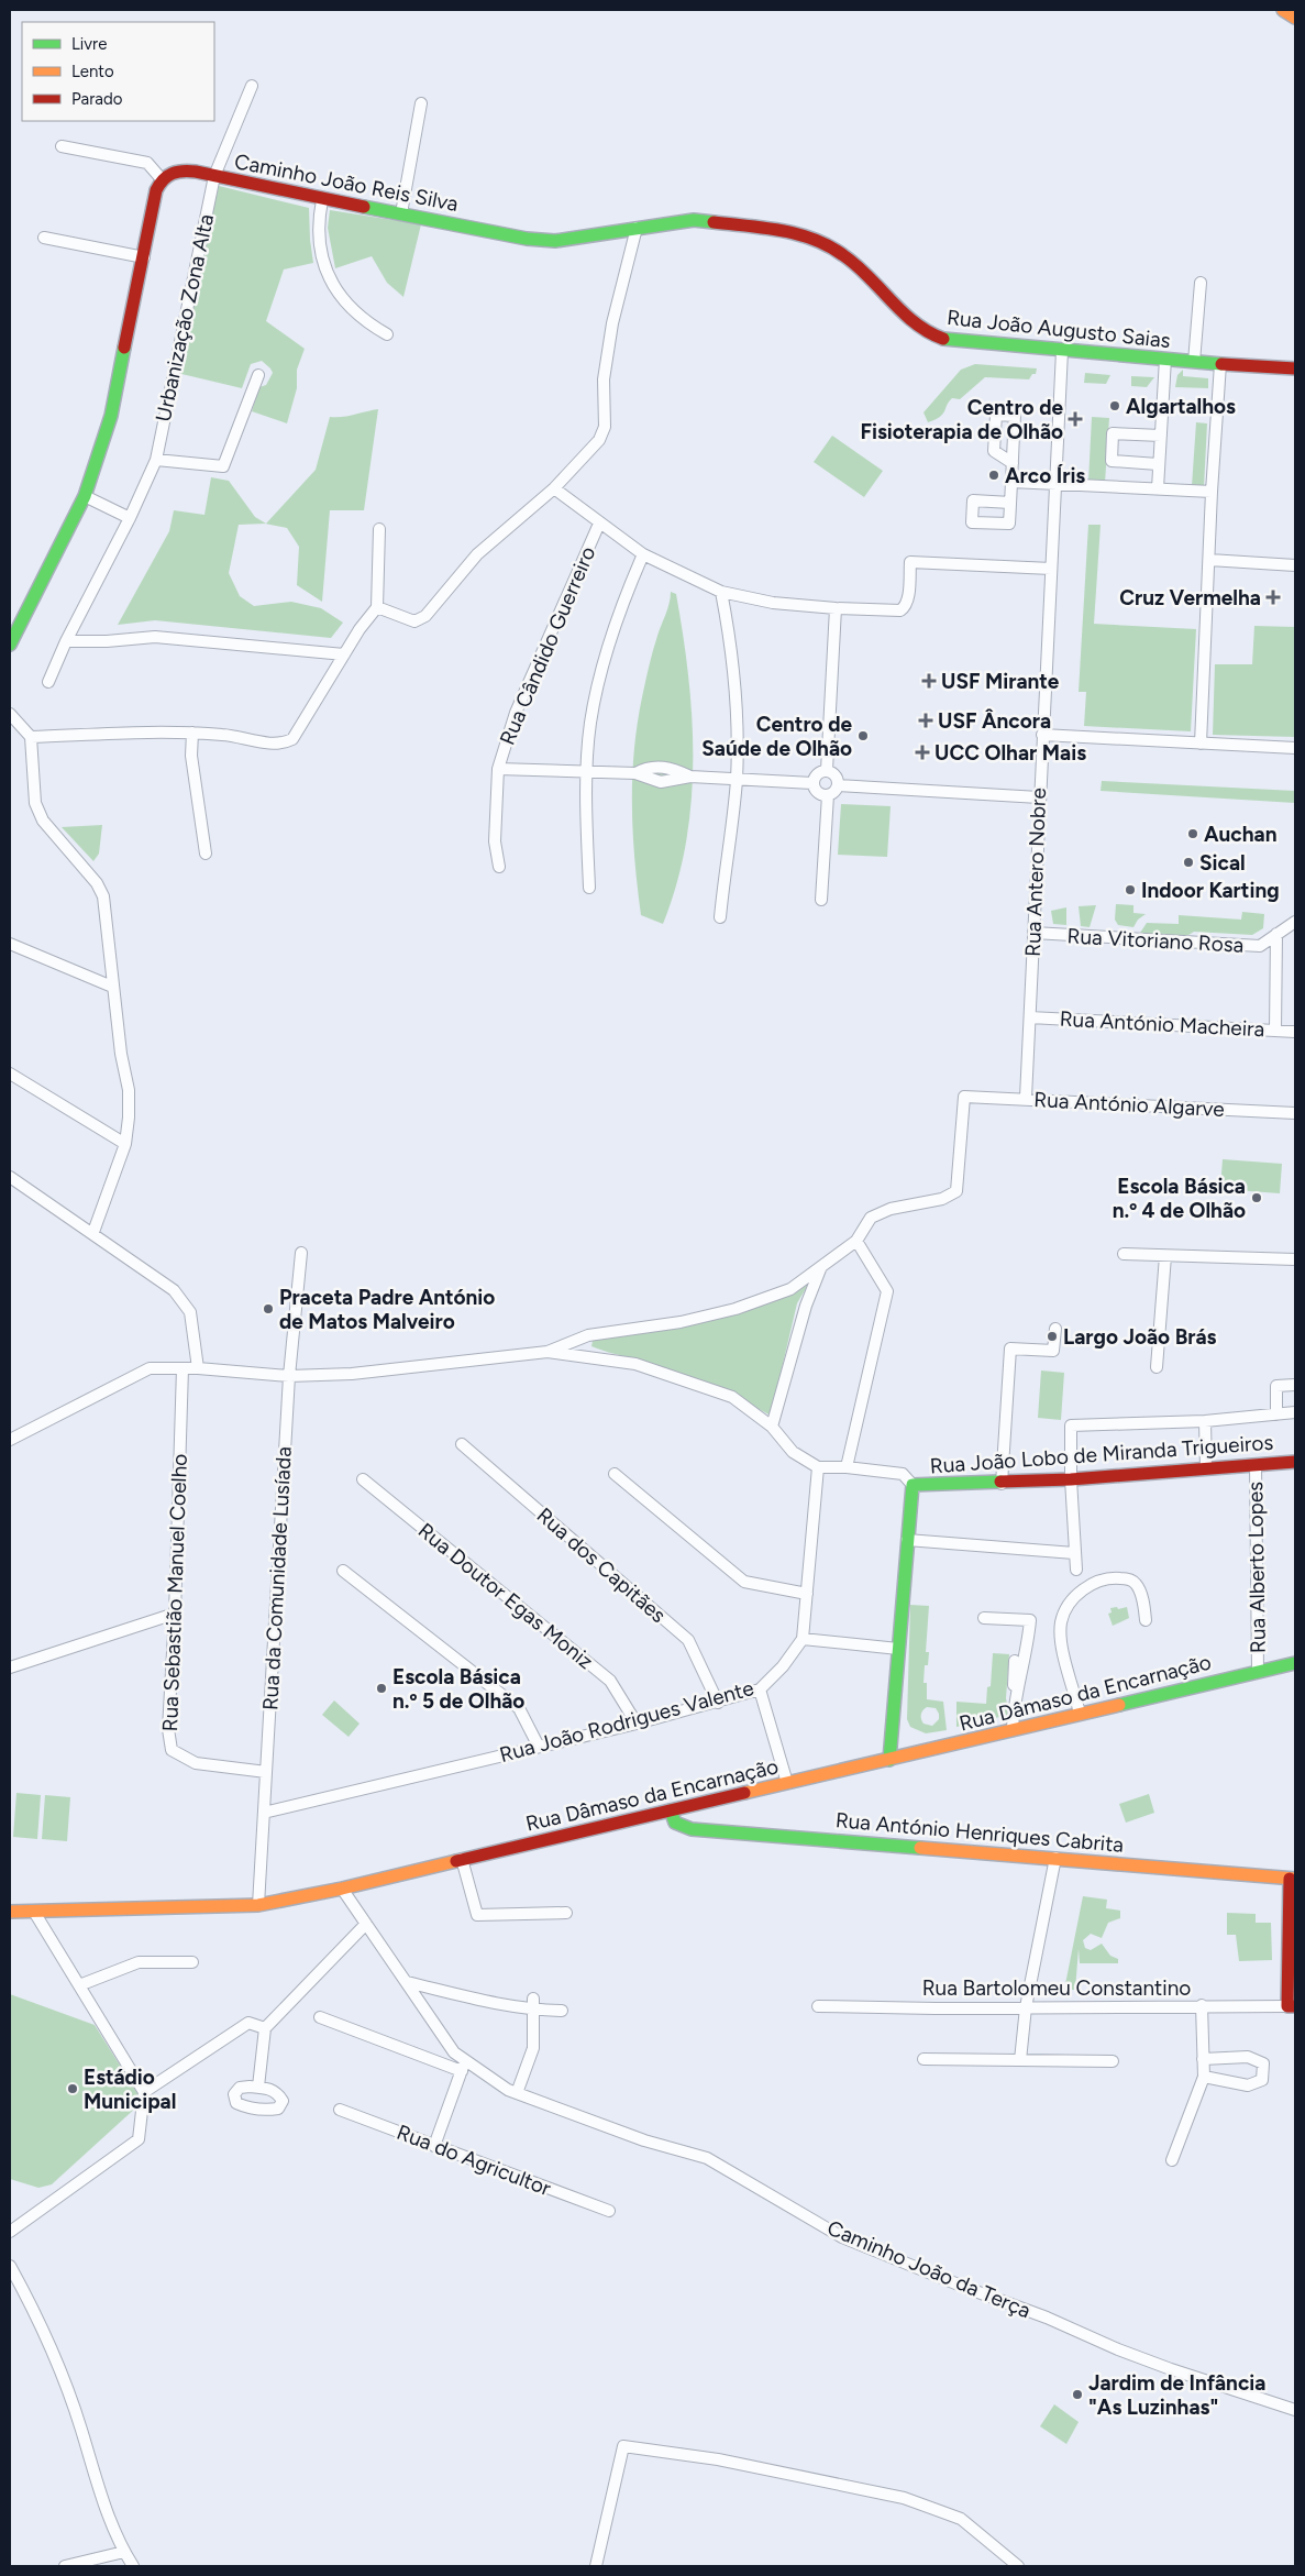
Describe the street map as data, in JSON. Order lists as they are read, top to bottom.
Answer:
{
  "streets": {
    "street": [
      "Caminho João Reis Silva",
      "Urbanização Zona Alta",
      "Rua João Augusto Saias",
      "Rua Cândido Guerreiro",
      "Rua Antero Nobre",
      "Rua Vitoriano Rosa",
      "Rua António Macheira",
      "Rua António Algarve",
      "Rua João Lobo de Miranda Trigueiros",
      "Rua dos Capitães",
      "Rua Alberto Lopes",
      "Rua da Comunidade Lusíada",
      "Rua Sebastião Manuel Coelho",
      "Rua Doutor Egas Moniz",
      "Rua Dâmaso da Encarnação",
      "Rua João Rodrigues Valente",
      "Rua António Henriques Cabrita",
      "Rua Bartolomeu Constantino",
      "Rua do Agricultor",
      "Caminho João da Terça"
    ]
  },
  "crossings": [
    ["Caminho João Reis Silva", "Urbanização Zona Alta"],
    ["Caminho João Reis Silva", "Rua João Augusto Saias"],
    ["Rua João Augusto Saias", "Rua Antero Nobre"],
    ["Rua Antero Nobre", "Rua Vitoriano Rosa"],
    ["Rua Antero Nobre", "Rua António Macheira"],
    ["Rua Antero Nobre", "Rua António Algarve"],
    ["Rua João Lobo de Miranda Trigueiros", "Rua Alberto Lopes"],
    ["Rua João Lobo de Miranda Trigueiros", "Rua João Rodrigues Valente"],
    ["Rua dos Capitães", "Rua João Rodrigues Valente"],
    ["Rua Alberto Lopes", "Rua Dâmaso da Encarnação"],
    ["Rua da Comunidade Lusíada", "Rua Sebastião Manuel Coelho"],
    ["Rua da Comunidade Lusíada", "Rua Dâmaso da Encarnação"],
    ["Rua da Comunidade Lusíada", "Rua João Rodrigues Valente"],
    ["Rua Doutor Egas Moniz", "Rua João Rodrigues Valente"],
    ["Rua Dâmaso da Encarnação", "Rua António Henriques Cabrita"],
    ["Rua Dâmaso da Encarnação", "Caminho João da Terça"]
  ],
  "places": {
    "other": [
      "Algartalhos",
      "Arco Íris",
      "Centro de Saúde de Olhão",
      "Auchan",
      "Sical",
      "Indoor Karting",
      "Escola Básica n.º 4 de Olhão",
      "Praceta Padre António de Matos Malveiro",
      "Largo João Brás",
      "Escola Básica n.º 5 de Olhão",
      "Estádio Municipal",
      "Jardim de Infância \"As Luzinhas\""
    ],
    "health": [
      "Centro de Fisioterapia de Olhão",
      "Cruz Vermelha",
      "USF Mirante",
      "USF Âncora",
      "UCC Olhar Mais"
    ]
  },
  "legend": ["Livre", "Lento", "Parado"]
}
